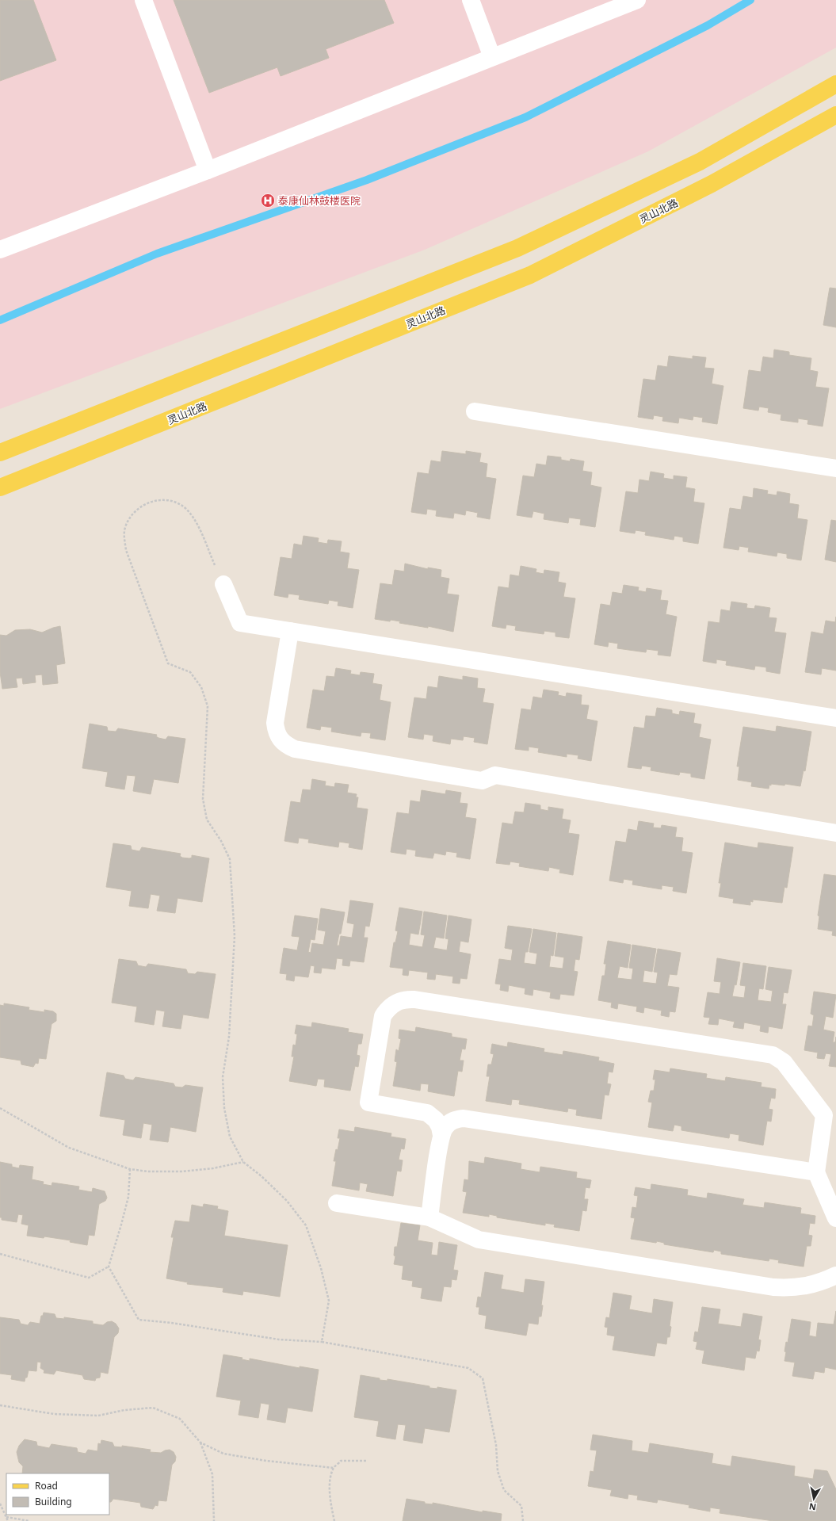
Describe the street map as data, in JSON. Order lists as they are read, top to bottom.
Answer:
{
  "streets": {
    "main road": ["灵山北路"]
  },
  "places": {
    "hospital": ["泰康仙林鼓楼医院"]
  },
  "legend": ["Road", "Building"],
  "north": "bottom"
}
